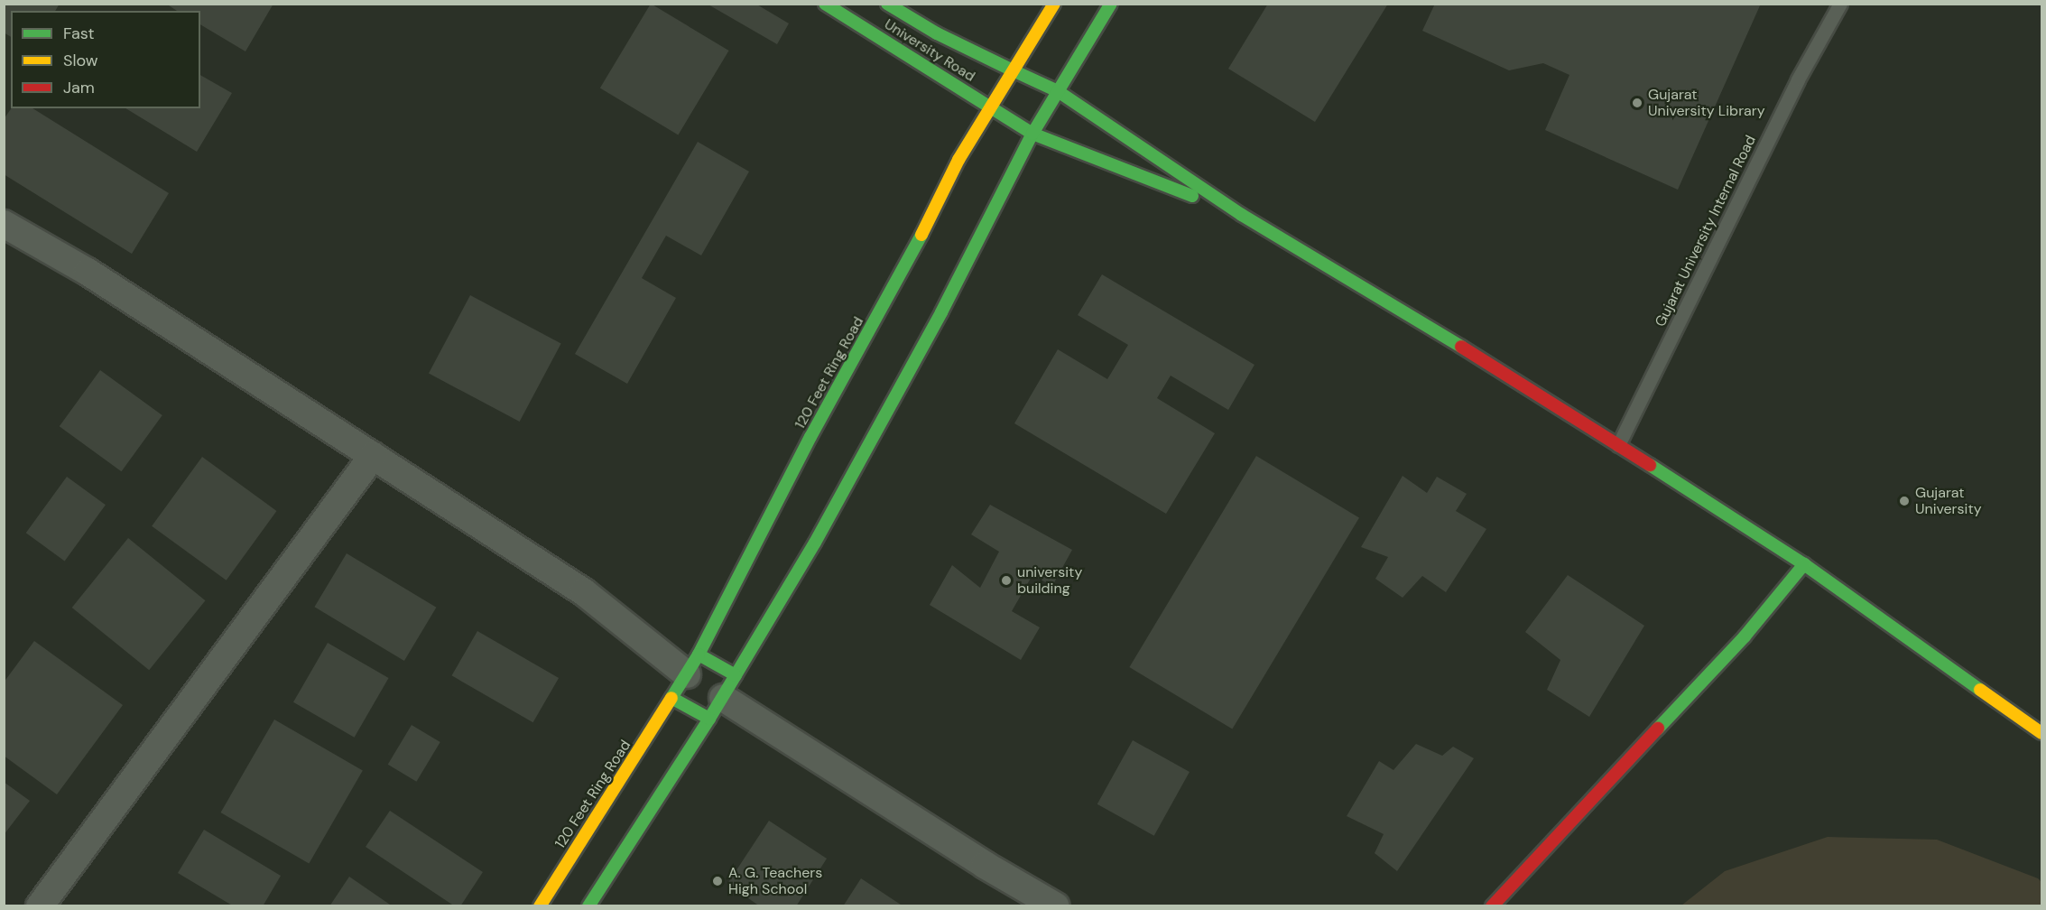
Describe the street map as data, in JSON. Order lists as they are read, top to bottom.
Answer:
{
  "streets": {
    "main road": ["University Road", "120 Feet Ring Road"],
    "lane": ["Gujarat University Internal Road"]
  },
  "crossings": [
    ["University Road", "120 Feet Ring Road"]
  ],
  "places": [
    "Gujarat University Library",
    "Gujarat University",
    "university building",
    "A. G. Teachers High School"
  ],
  "legend": ["Fast", "Slow", "Jam"]
}
